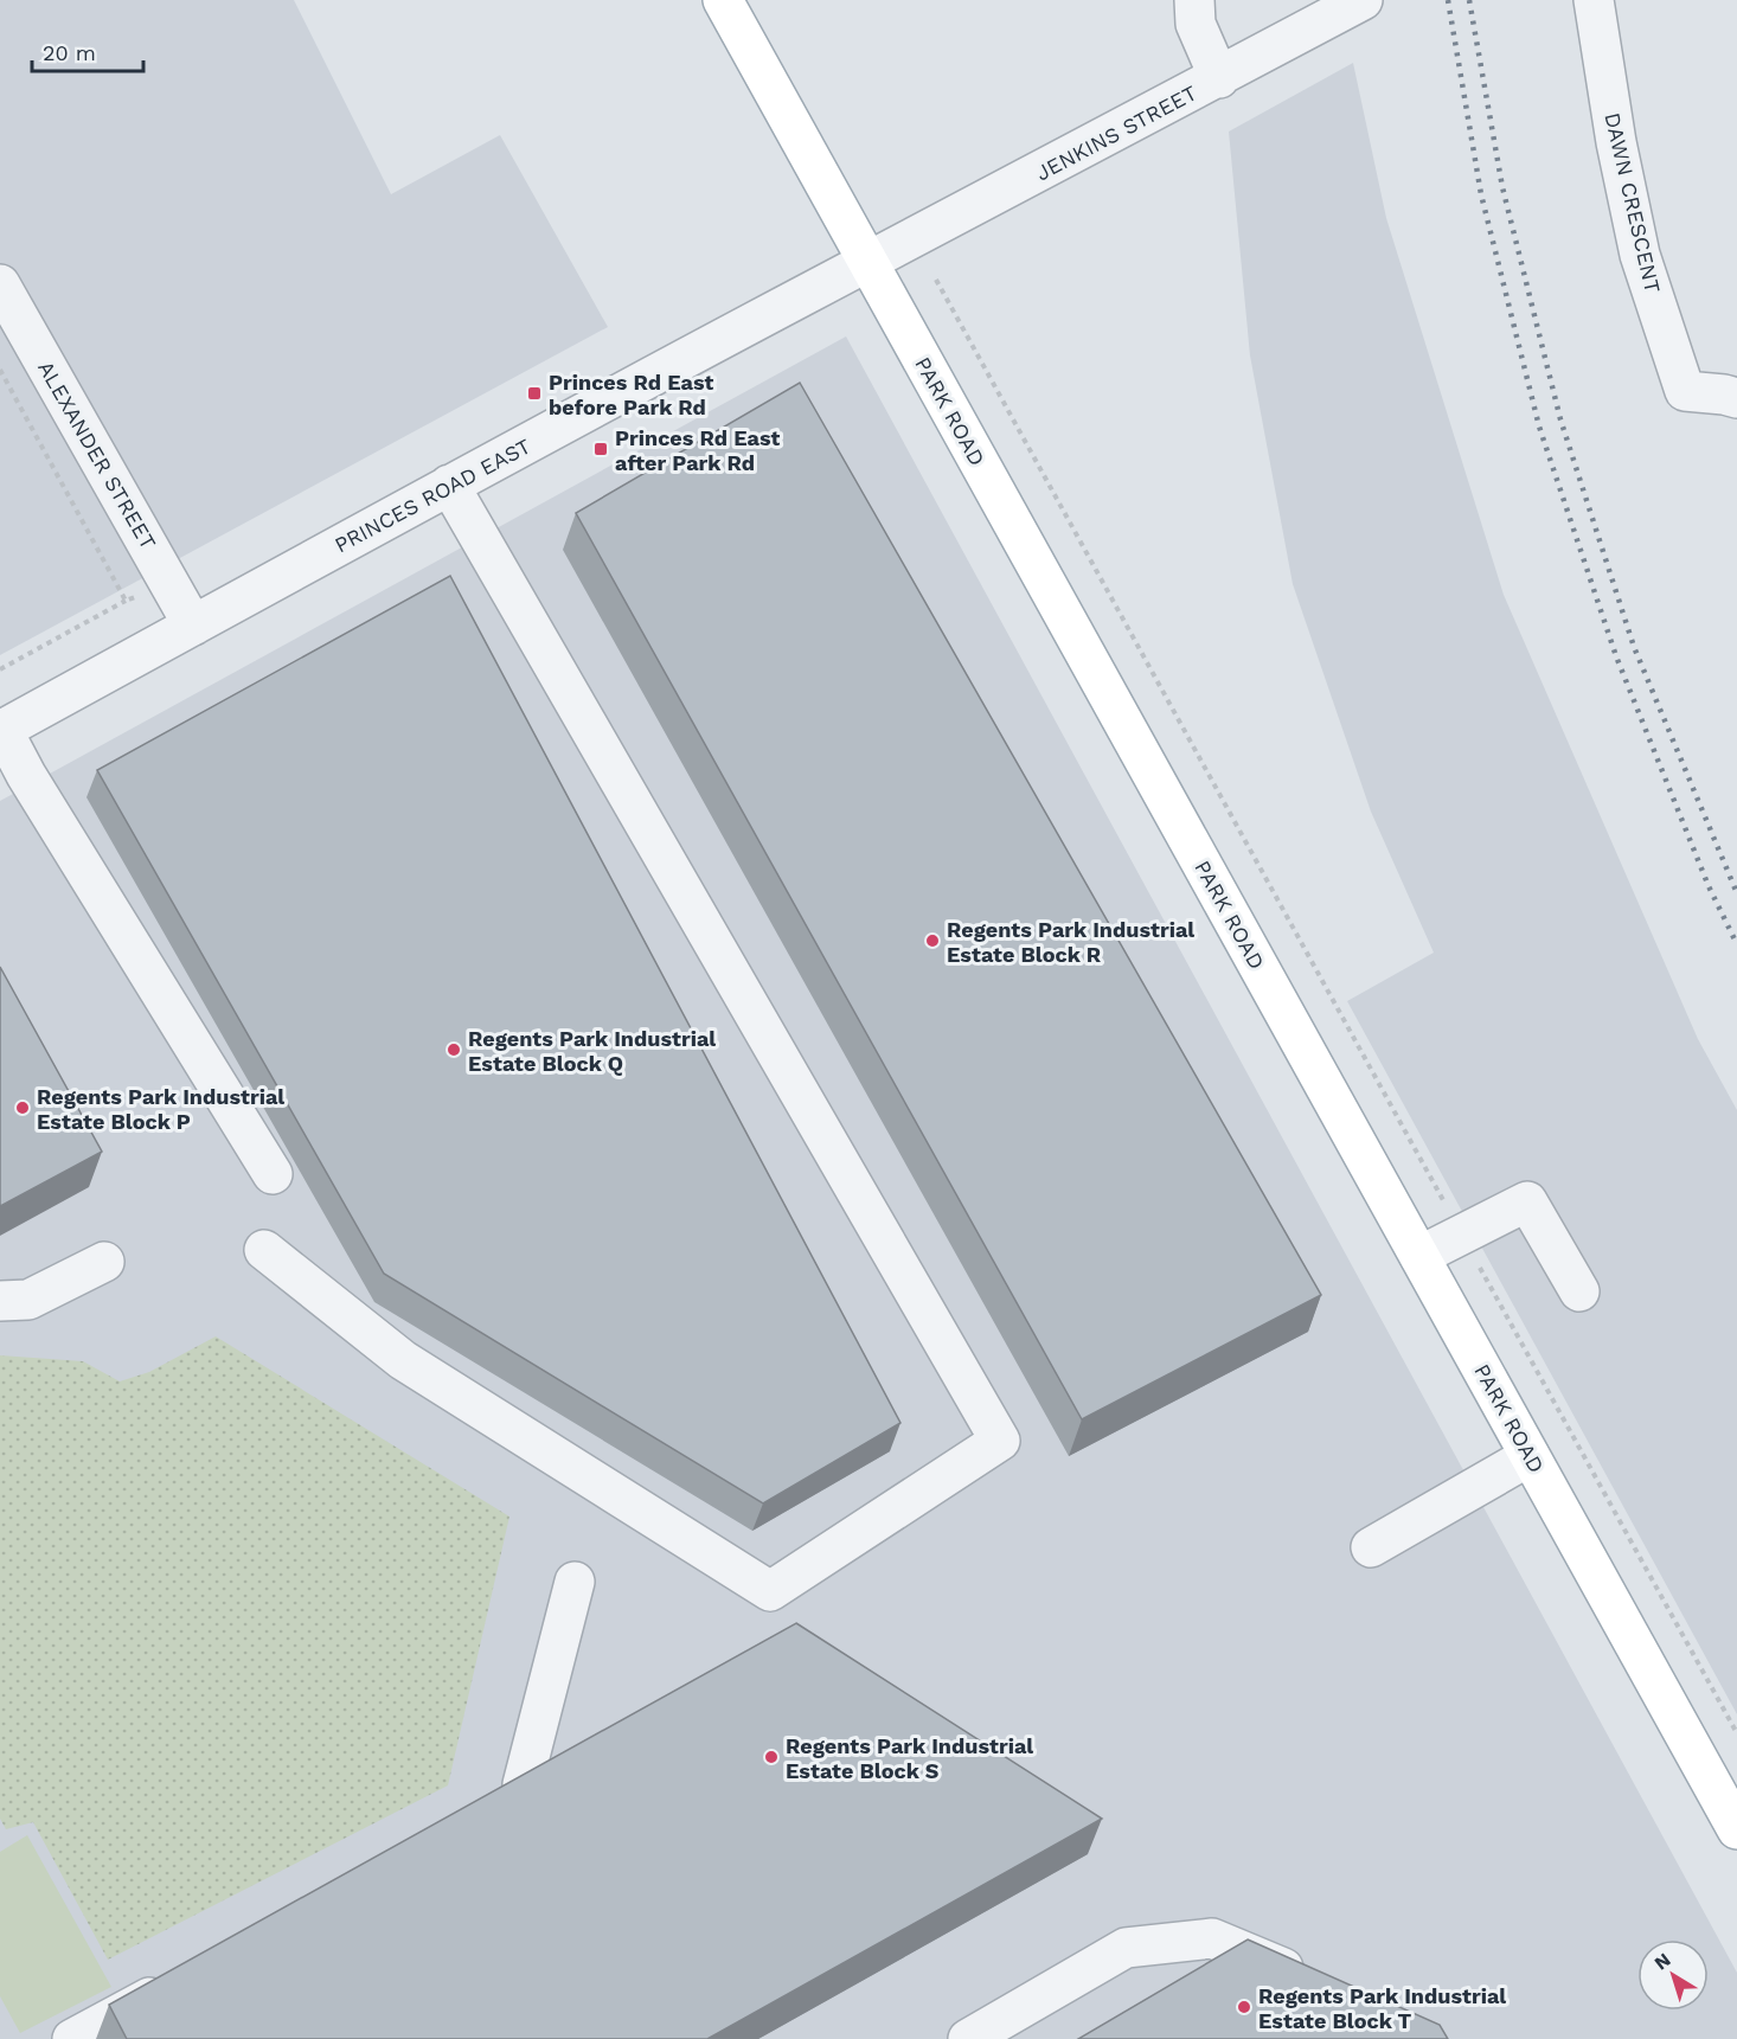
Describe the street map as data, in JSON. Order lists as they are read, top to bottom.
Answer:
{
  "streets": {
    "main road": ["PARK ROAD"],
    "street": [
      "JENKINS STREET",
      "DAWN CRESCENT",
      "ALEXANDER STREET",
      "PRINCES ROAD EAST"
    ]
  },
  "crossings": [
    ["JENKINS STREET", "PARK ROAD"],
    ["JENKINS STREET", "PRINCES ROAD EAST"],
    ["PARK ROAD", "PRINCES ROAD EAST"],
    ["ALEXANDER STREET", "PRINCES ROAD EAST"]
  ],
  "places": {
    "transit": ["Princes Rd East before Park Rd", "Princes Rd East after Park Rd"],
    "other": [
      "Regents Park Industrial Estate Block R",
      "Regents Park Industrial Estate Block Q",
      "Regents Park Industrial Estate Block P",
      "Regents Park Industrial Estate Block S",
      "Regents Park Industrial Estate Block T"
    ]
  },
  "scale_bar": "20 m",
  "north": "top left"
}
